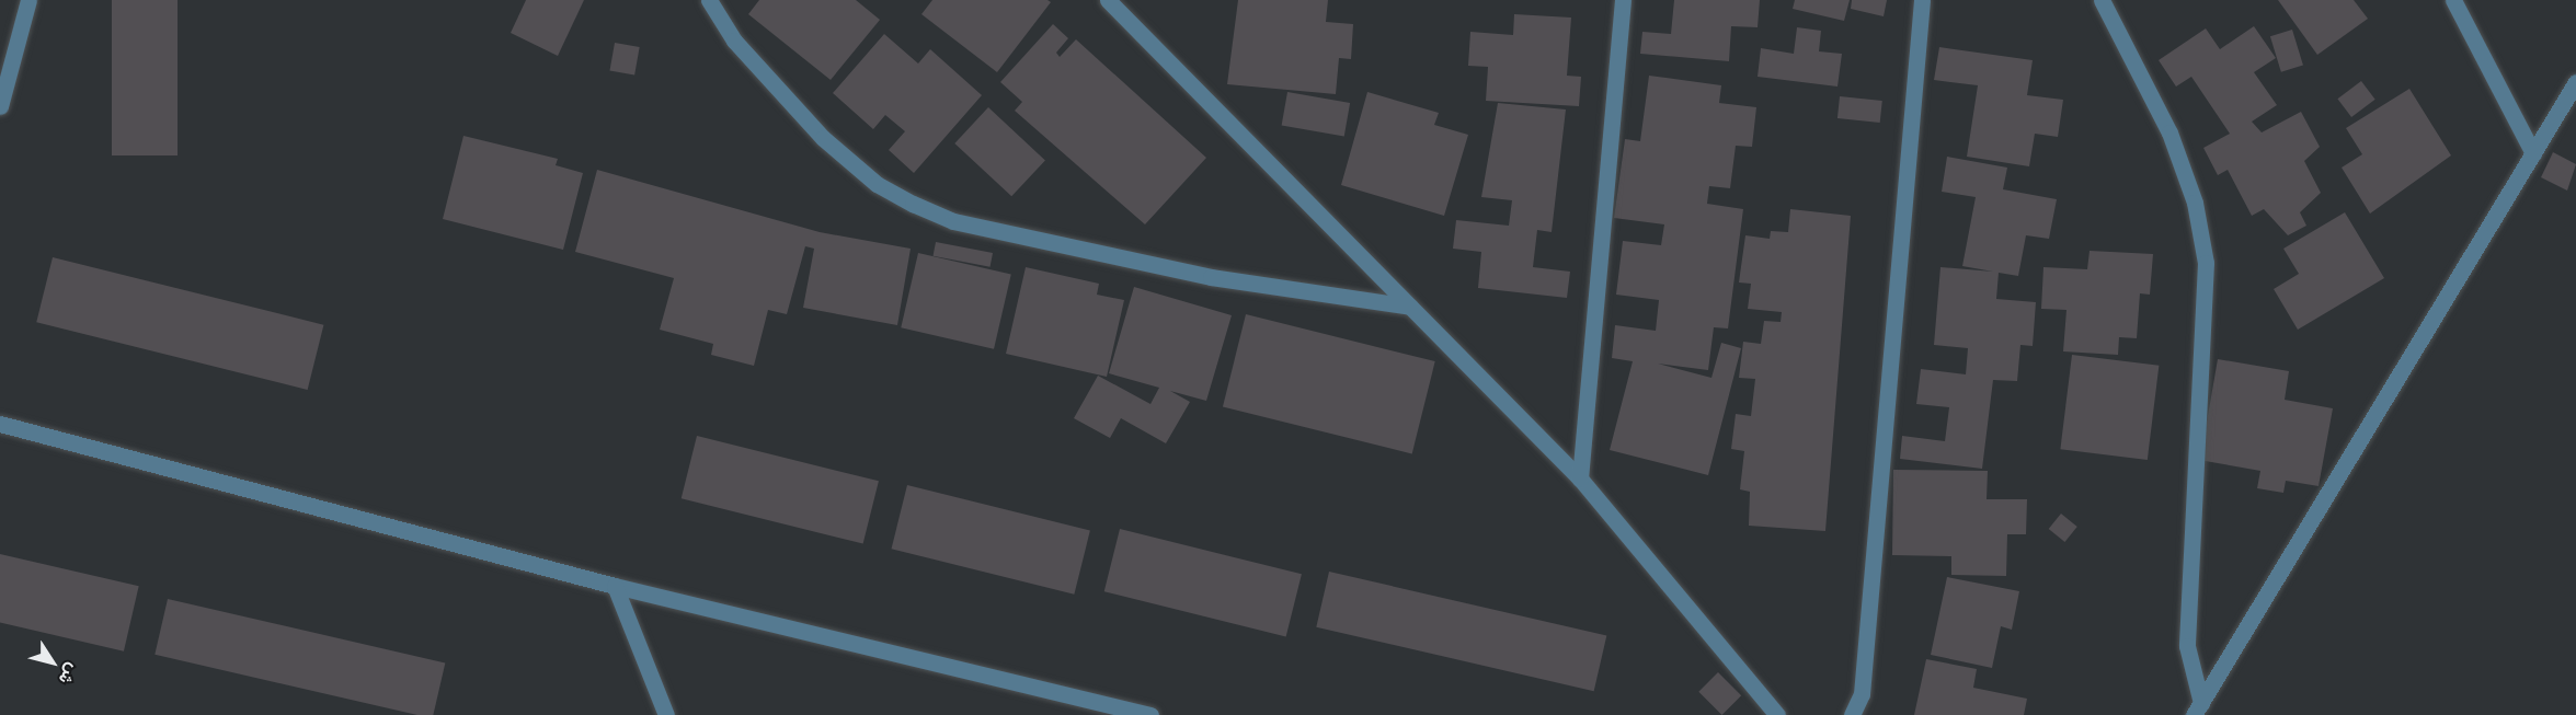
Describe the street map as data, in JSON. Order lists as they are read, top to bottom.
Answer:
{
  "north": "bottom right"
}
